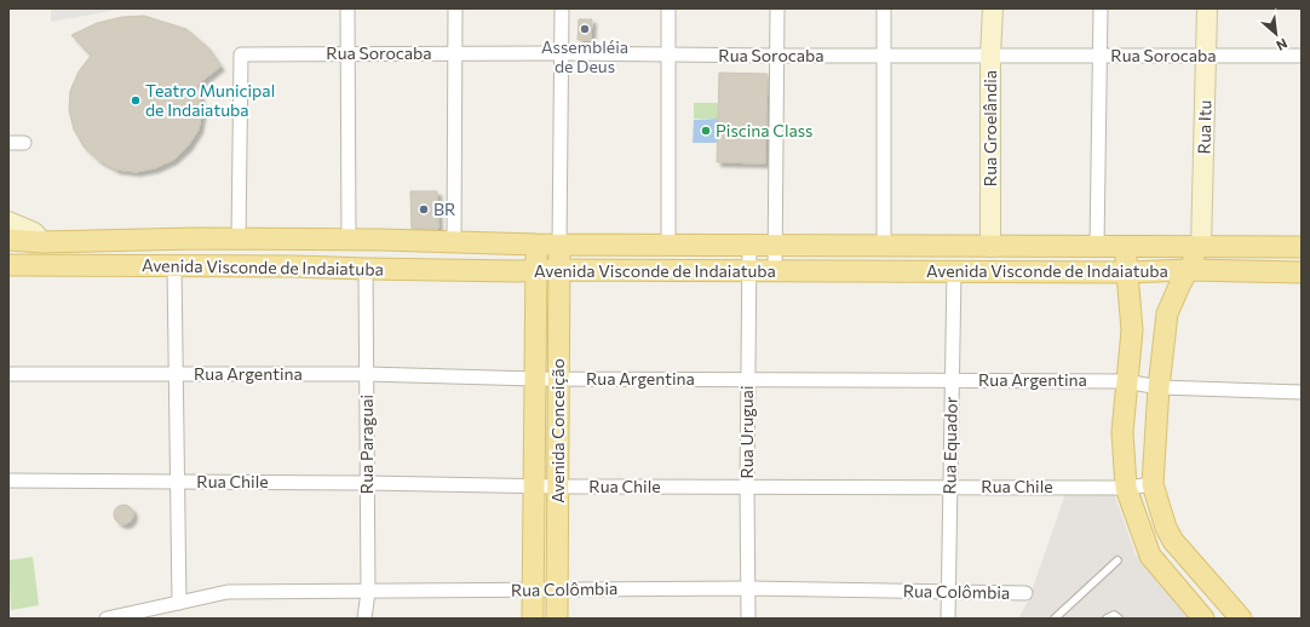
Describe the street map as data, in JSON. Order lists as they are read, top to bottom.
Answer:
{
  "streets": {
    "main road": ["Avenida Visconde de Indaiatuba", "Avenida Conceição"],
    "street": [
      "Rua Sorocaba",
      "Rua Itu",
      "Rua Groelândia",
      "Rua Argentina",
      "Rua Uruguai",
      "Rua Paraguai",
      "Rua Equador",
      "Rua Chile",
      "Rua Colômbia"
    ]
  },
  "crossings": [
    ["Rua Sorocaba", "Rua Itu"],
    ["Rua Sorocaba", "Rua Groelândia"],
    ["Rua Sorocaba", "Avenida Visconde de Indaiatuba"],
    ["Rua Itu", "Avenida Visconde de Indaiatuba"],
    ["Rua Groelândia", "Avenida Visconde de Indaiatuba"],
    ["Avenida Visconde de Indaiatuba", "Avenida Conceição"],
    ["Avenida Visconde de Indaiatuba", "Rua Uruguai"],
    ["Avenida Visconde de Indaiatuba", "Rua Paraguai"],
    ["Avenida Visconde de Indaiatuba", "Rua Equador"],
    ["Rua Argentina", "Avenida Conceição"],
    ["Rua Argentina", "Rua Uruguai"],
    ["Rua Argentina", "Rua Paraguai"],
    ["Rua Argentina", "Rua Equador"],
    ["Avenida Conceição", "Rua Chile"],
    ["Avenida Conceição", "Rua Colômbia"],
    ["Rua Uruguai", "Rua Chile"],
    ["Rua Uruguai", "Rua Colômbia"],
    ["Rua Paraguai", "Rua Chile"],
    ["Rua Paraguai", "Rua Colômbia"],
    ["Rua Equador", "Rua Chile"],
    ["Rua Equador", "Rua Colômbia"]
  ],
  "places": [
    "Assembléia de Deus",
    "Teatro Municipal de Indaiatuba",
    "Piscina Class",
    "BR"
  ],
  "north": "bottom right"
}
